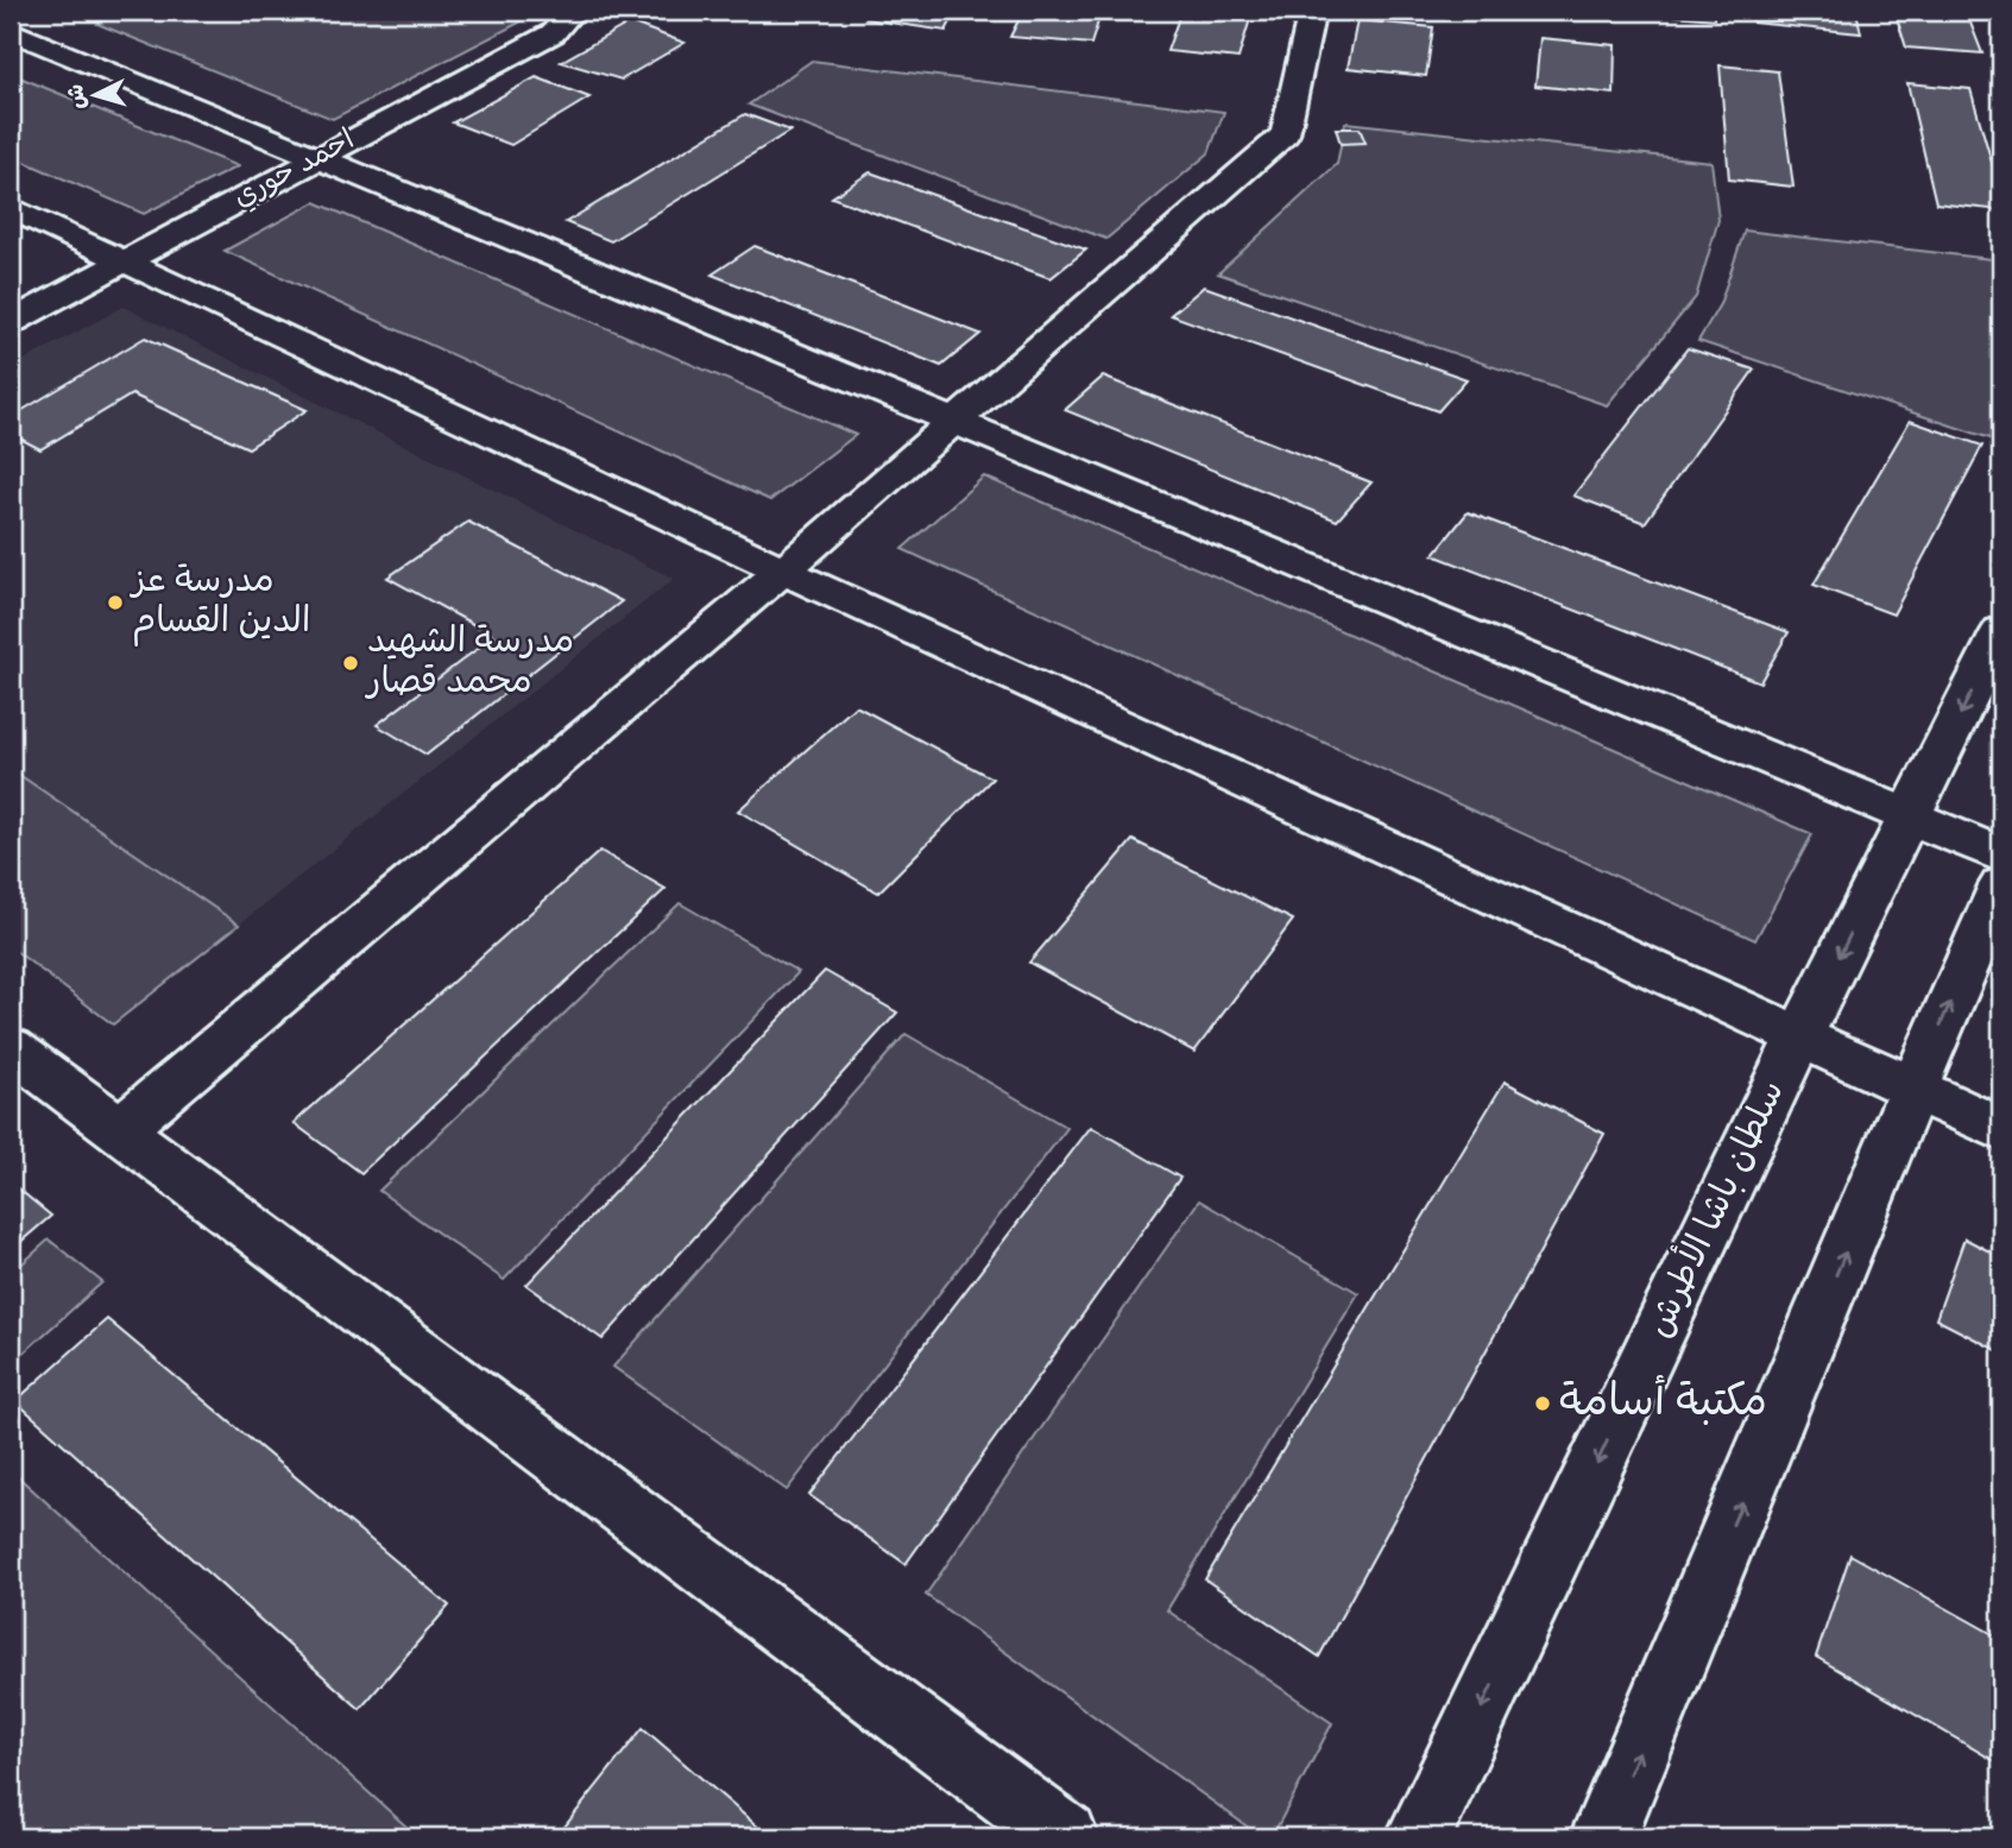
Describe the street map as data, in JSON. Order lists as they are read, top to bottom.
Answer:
{
  "streets": {
    "street": ["احمد حوري", "سلطان باشا الأطرش"]
  },
  "places": ["مدرسة عز الدين القسام", "مدرسة الشهيد محمد قصار", "مكتبة أسامة"],
  "north": "left"
}
